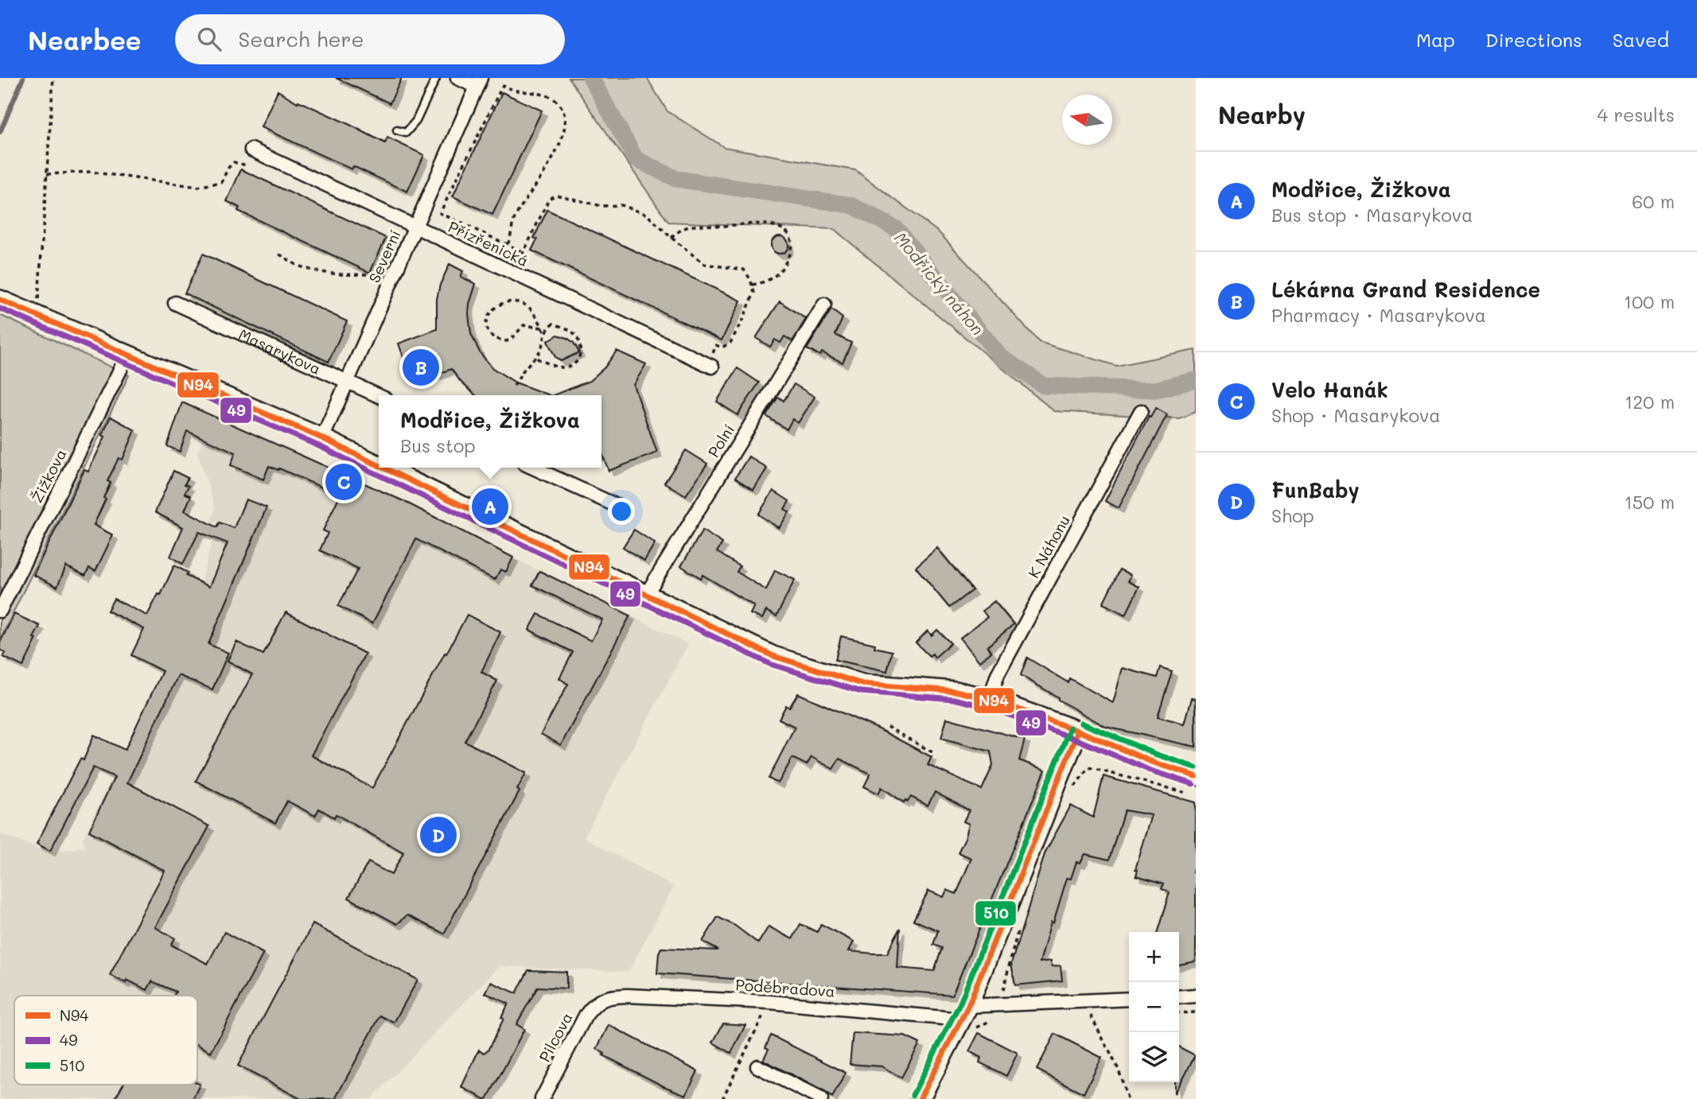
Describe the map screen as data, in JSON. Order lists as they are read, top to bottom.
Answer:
{
  "streets": {
    "street": [
      "Přízřenická",
      "Severní",
      "Masarykova",
      "Polní",
      "Žižkova",
      "K Náhonu",
      "Poděbradova",
      "Pilcova"
    ]
  },
  "crossings": [
    ["Přízřenická", "Severní"],
    ["Severní", "Masarykova"],
    ["Poděbradova", "Pilcova"]
  ],
  "water": ["Modřický náhon"],
  "lines": ["transit line N94", "transit line 49", "transit line 510"],
  "legend": ["N94", "49", "510"],
  "north": "left",
  "page": {
    "header": "Nearbee",
    "search": "Search here",
    "nav": ["Map", "Directions", "Saved"],
    "heading": ["Nearby", "4 results"],
    "list": [
      {
        "mark": "A",
        "name": "Modřice, Žižkova",
        "note": "Bus stop · Masarykova",
        "value": "60 m"
      },
      {
        "mark": "B",
        "name": "Lékárna Grand Residence",
        "note": "Pharmacy · Masarykova",
        "value": "100 m"
      },
      {
        "mark": "C",
        "name": "Velo Hanák",
        "note": "Shop · Masarykova",
        "value": "120 m"
      },
      {
        "mark": "D",
        "name": "FunBaby",
        "note": "Shop",
        "value": "150 m"
      }
    ],
    "pins": [
      "B",
      "C",
      "A",
      "D"
    ],
    "popup": ["Modřice, Žižkova", "Bus stop"],
    "map_buttons": ["+", "−"]
  }
}
